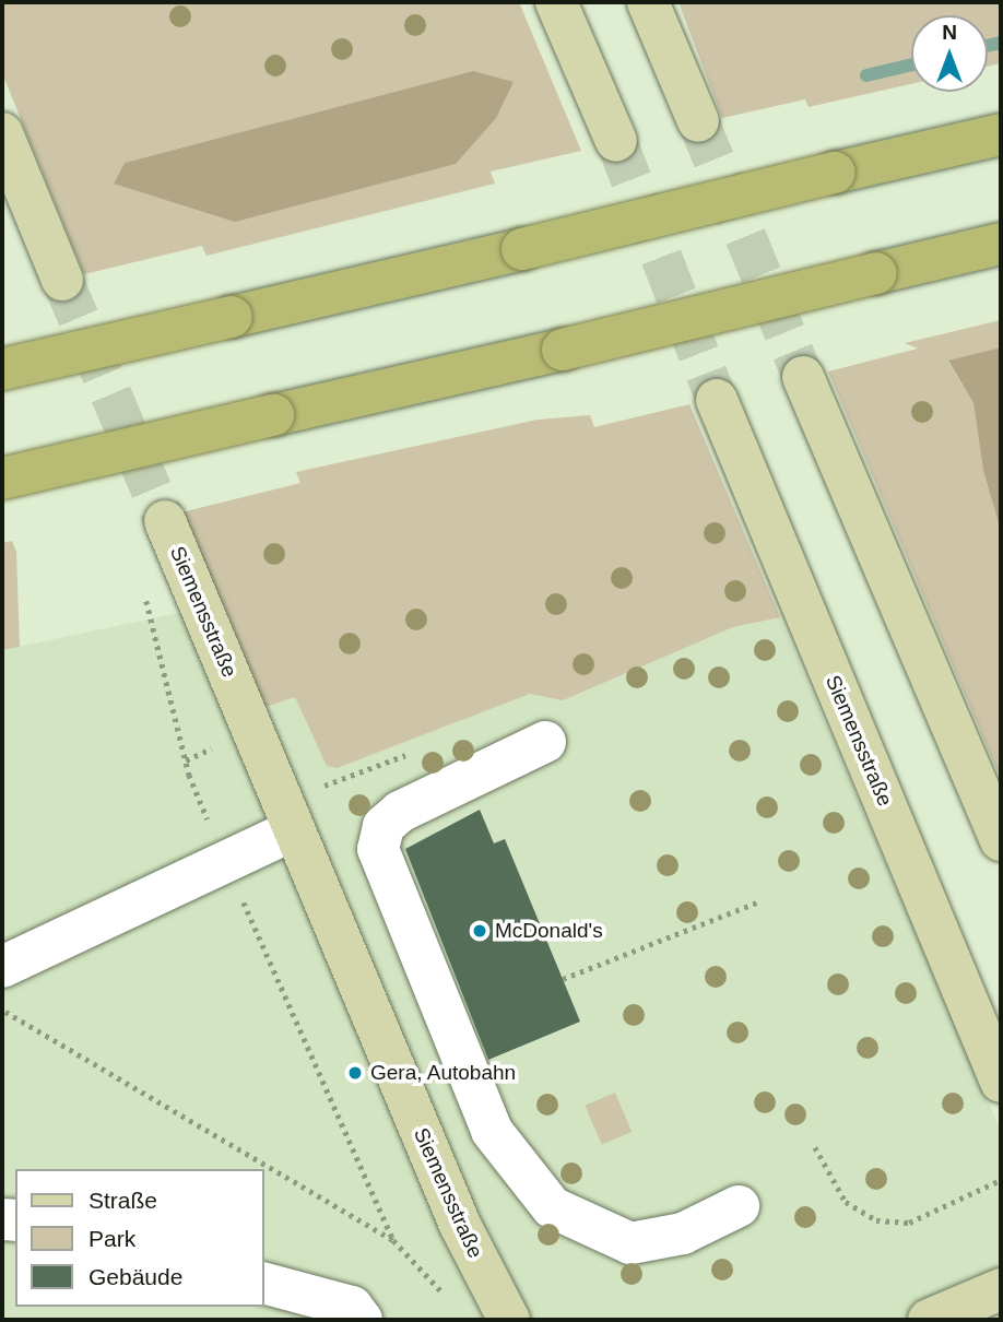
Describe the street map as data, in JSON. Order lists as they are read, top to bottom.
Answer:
{
  "streets": {
    "main road": ["Siemensstraße"]
  },
  "places": ["McDonald's", "Gera, Autobahn"],
  "legend": ["Straße", "Park", "Gebäude"],
  "north": "top"
}
